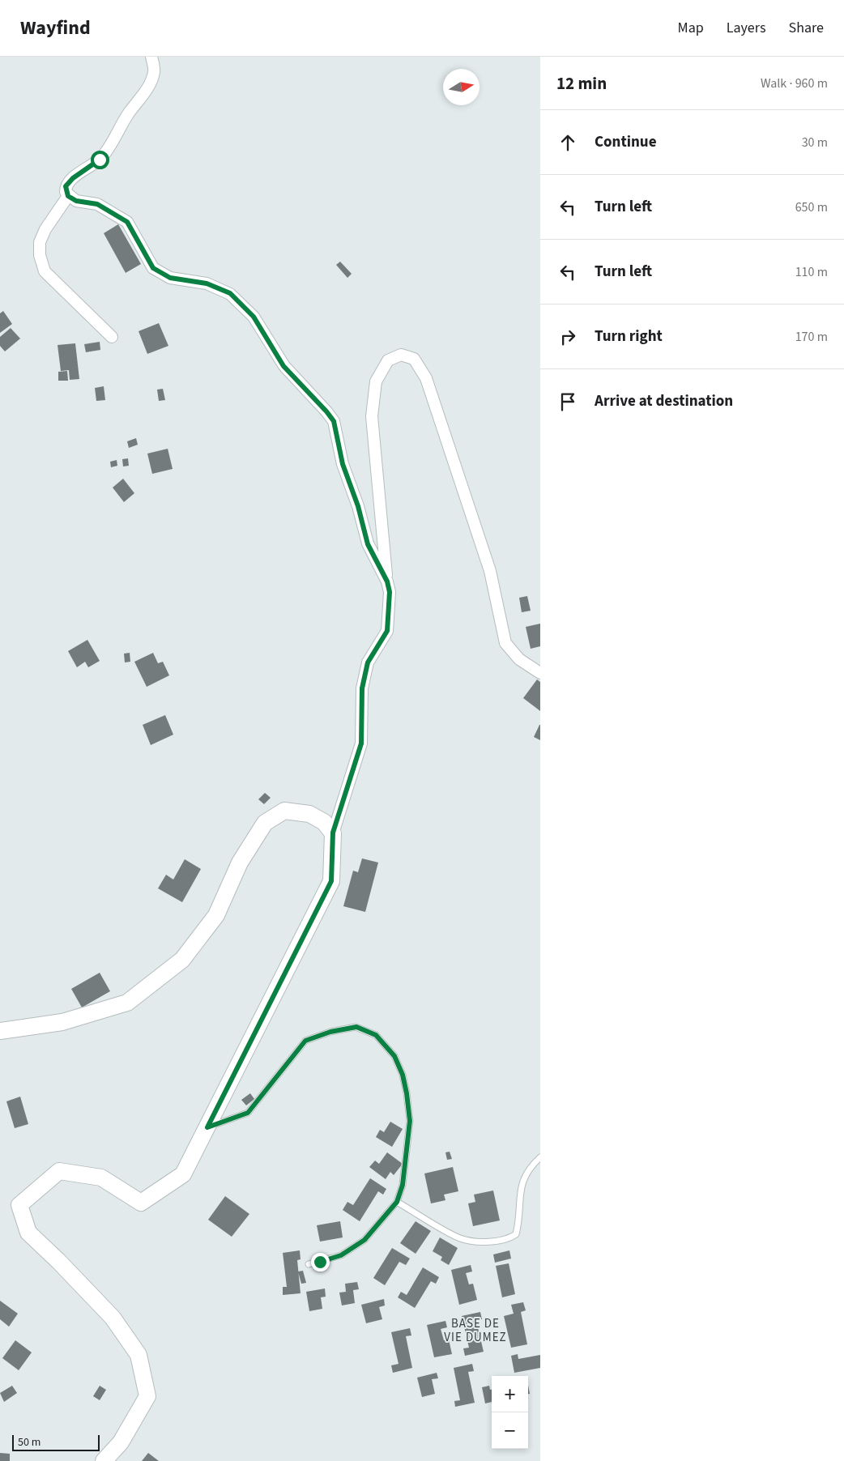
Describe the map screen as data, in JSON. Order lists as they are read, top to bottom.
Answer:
{
  "districts": ["BASE DE VIE DUMEZ"],
  "scale_bar": "50 m",
  "north": "right",
  "page": {
    "header": "Wayfind",
    "nav": ["Map", "Layers", "Share"],
    "heading": ["12 min", "Walk · 960 m"],
    "list": [
      ["Continue", "30 m"],
      ["Turn left", "650 m"],
      ["Turn left", "110 m"],
      ["Turn right", "170 m"],
      "Arrive at destination"
    ],
    "map_buttons": ["+", "−"],
    "scale": "50 m"
  }
}
